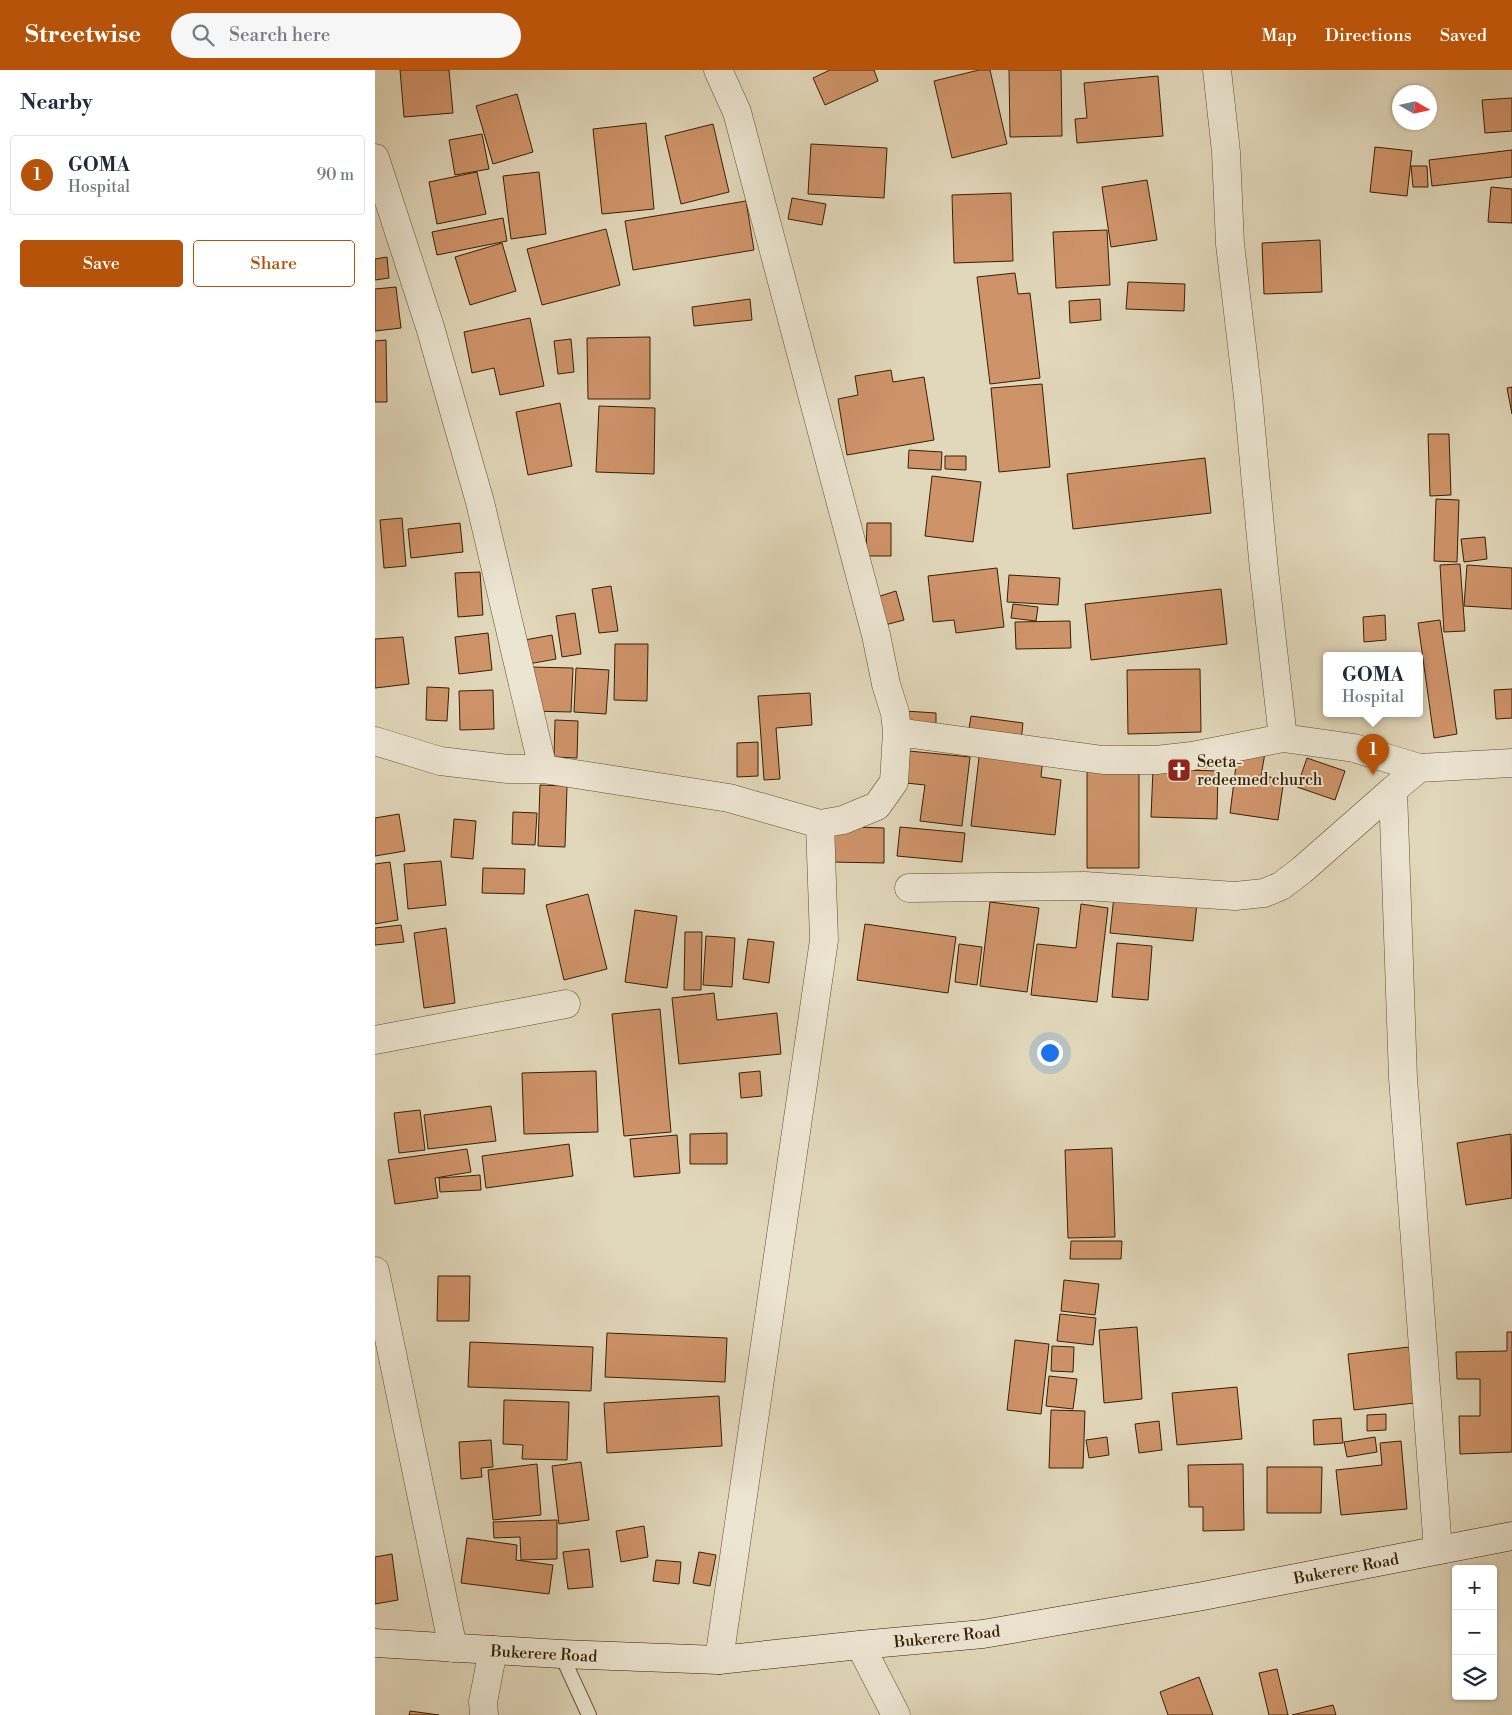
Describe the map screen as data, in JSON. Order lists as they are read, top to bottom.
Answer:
{
  "streets": {
    "street": ["Bukerere Road"]
  },
  "places": {
    "church": ["Seeta- redeemed church"]
  },
  "north": "right",
  "page": {
    "header": "Streetwise",
    "search": "Search here",
    "nav": ["Map", "Directions", "Saved"],
    "heading": "Nearby",
    "list": [
      {
        "mark": "1",
        "name": "GOMA",
        "note": "Hospital",
        "value": "90 m"
      }
    ],
    "buttons": ["Save", "Share"],
    "popup": ["GOMA", "Hospital"],
    "pins": "1",
    "map_buttons": ["+", "−"]
  }
}
